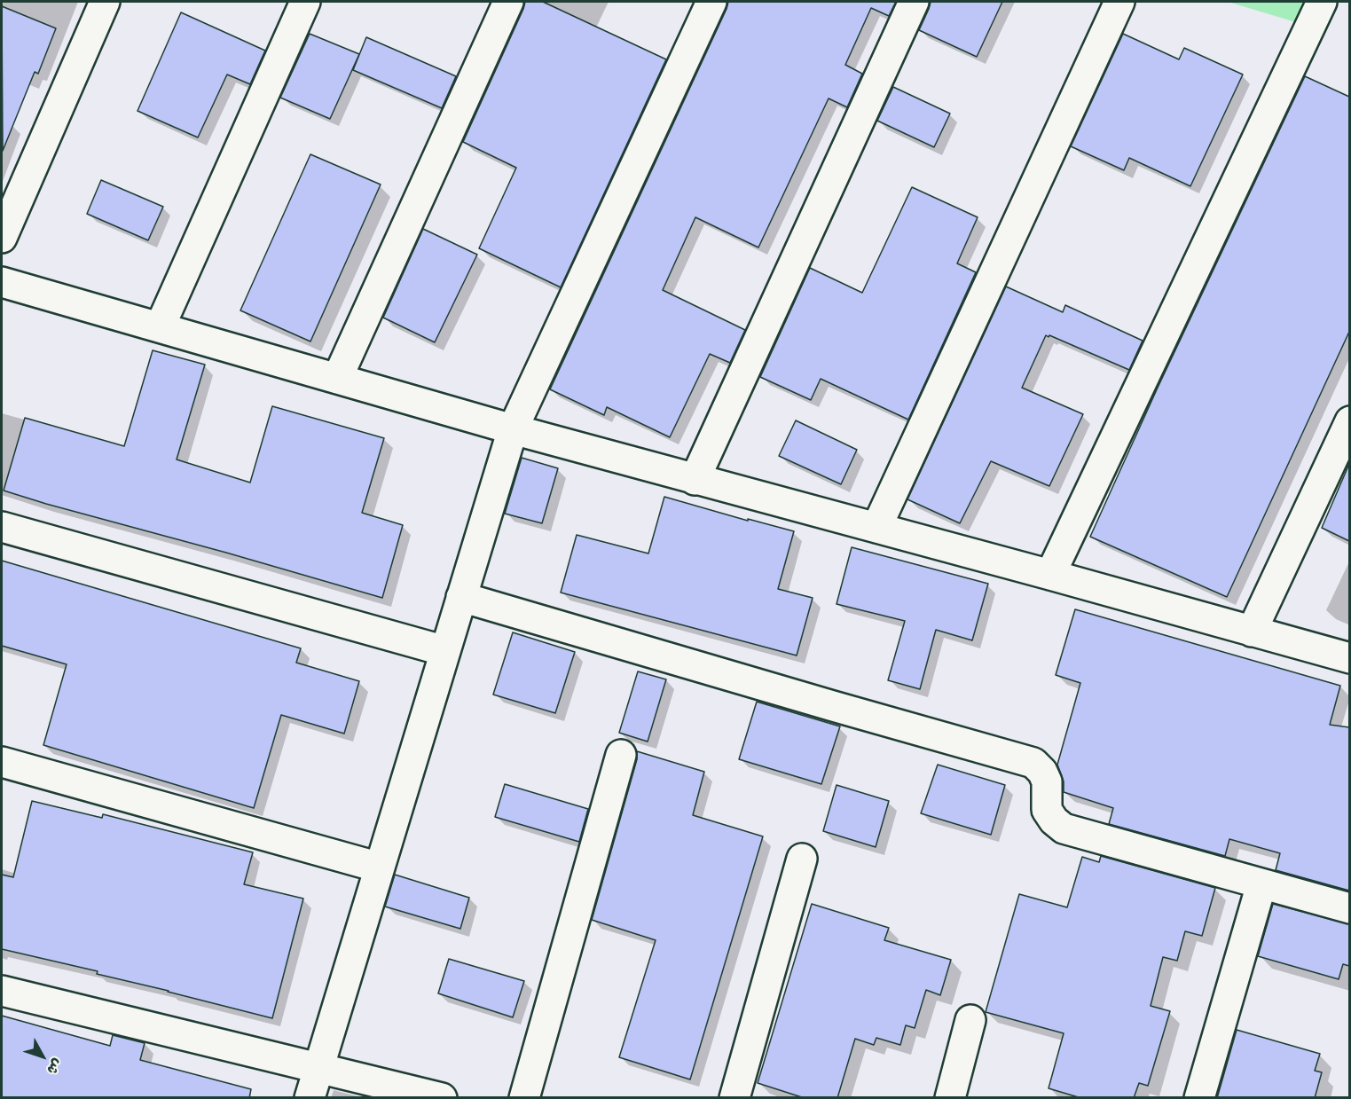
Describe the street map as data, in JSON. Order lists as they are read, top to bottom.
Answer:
{
  "north": "bottom right"
}
